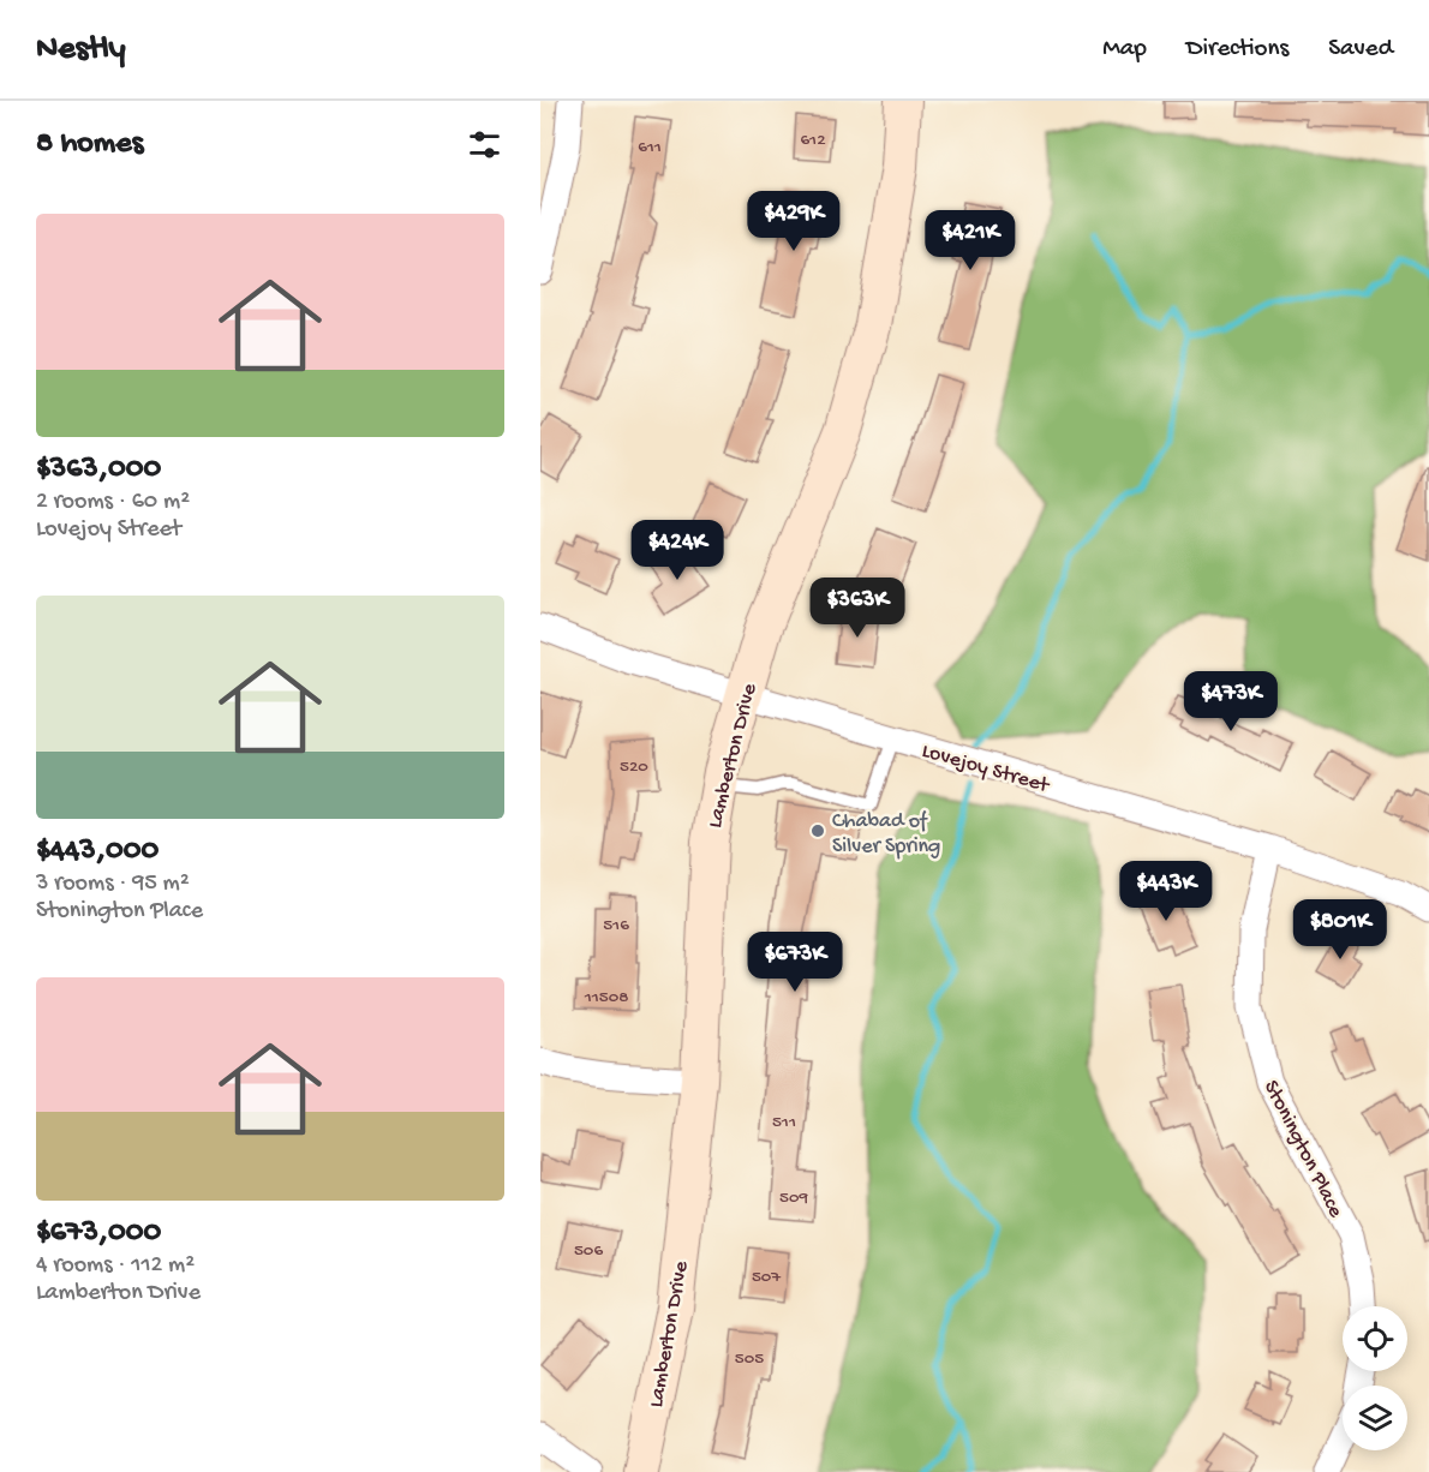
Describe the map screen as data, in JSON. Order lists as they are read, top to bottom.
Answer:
{
  "streets": {
    "street": ["Lamberton Drive", "Lovejoy Street", "Stonington Place"]
  },
  "crossings": [
    ["Lamberton Drive", "Lovejoy Street"],
    ["Lovejoy Street", "Stonington Place"]
  ],
  "places": ["Chabad of Silver Spring"],
  "house_numbers": [
    "612",
    "611",
    "520",
    "516",
    "11508",
    "511",
    "509",
    "506",
    "507",
    "505"
  ],
  "page": {
    "header": "Nestly",
    "nav": ["Map", "Directions", "Saved"],
    "heading": "8 homes",
    "list": [
      {
        "name": "$363,000",
        "note": "2 rooms · 60 m² · Lovejoy Street"
      },
      {
        "name": "$443,000",
        "note": "3 rooms · 95 m² · Stonington Place"
      },
      {
        "name": "$673,000",
        "note": "4 rooms · 112 m² · Lamberton Drive"
      }
    ],
    "price": [
      "$429K",
      "$421K",
      "$424K",
      "$363K",
      "$473K",
      "$443K",
      "$801K",
      "$673K"
    ]
  }
}
